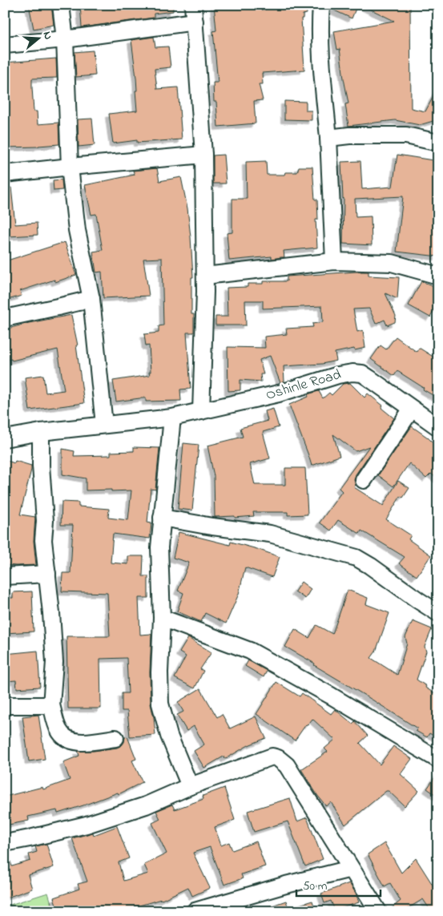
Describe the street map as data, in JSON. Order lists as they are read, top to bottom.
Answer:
{
  "streets": {
    "street": ["Oshinle Road"]
  },
  "scale_bar": "50 m",
  "north": "right"
}
